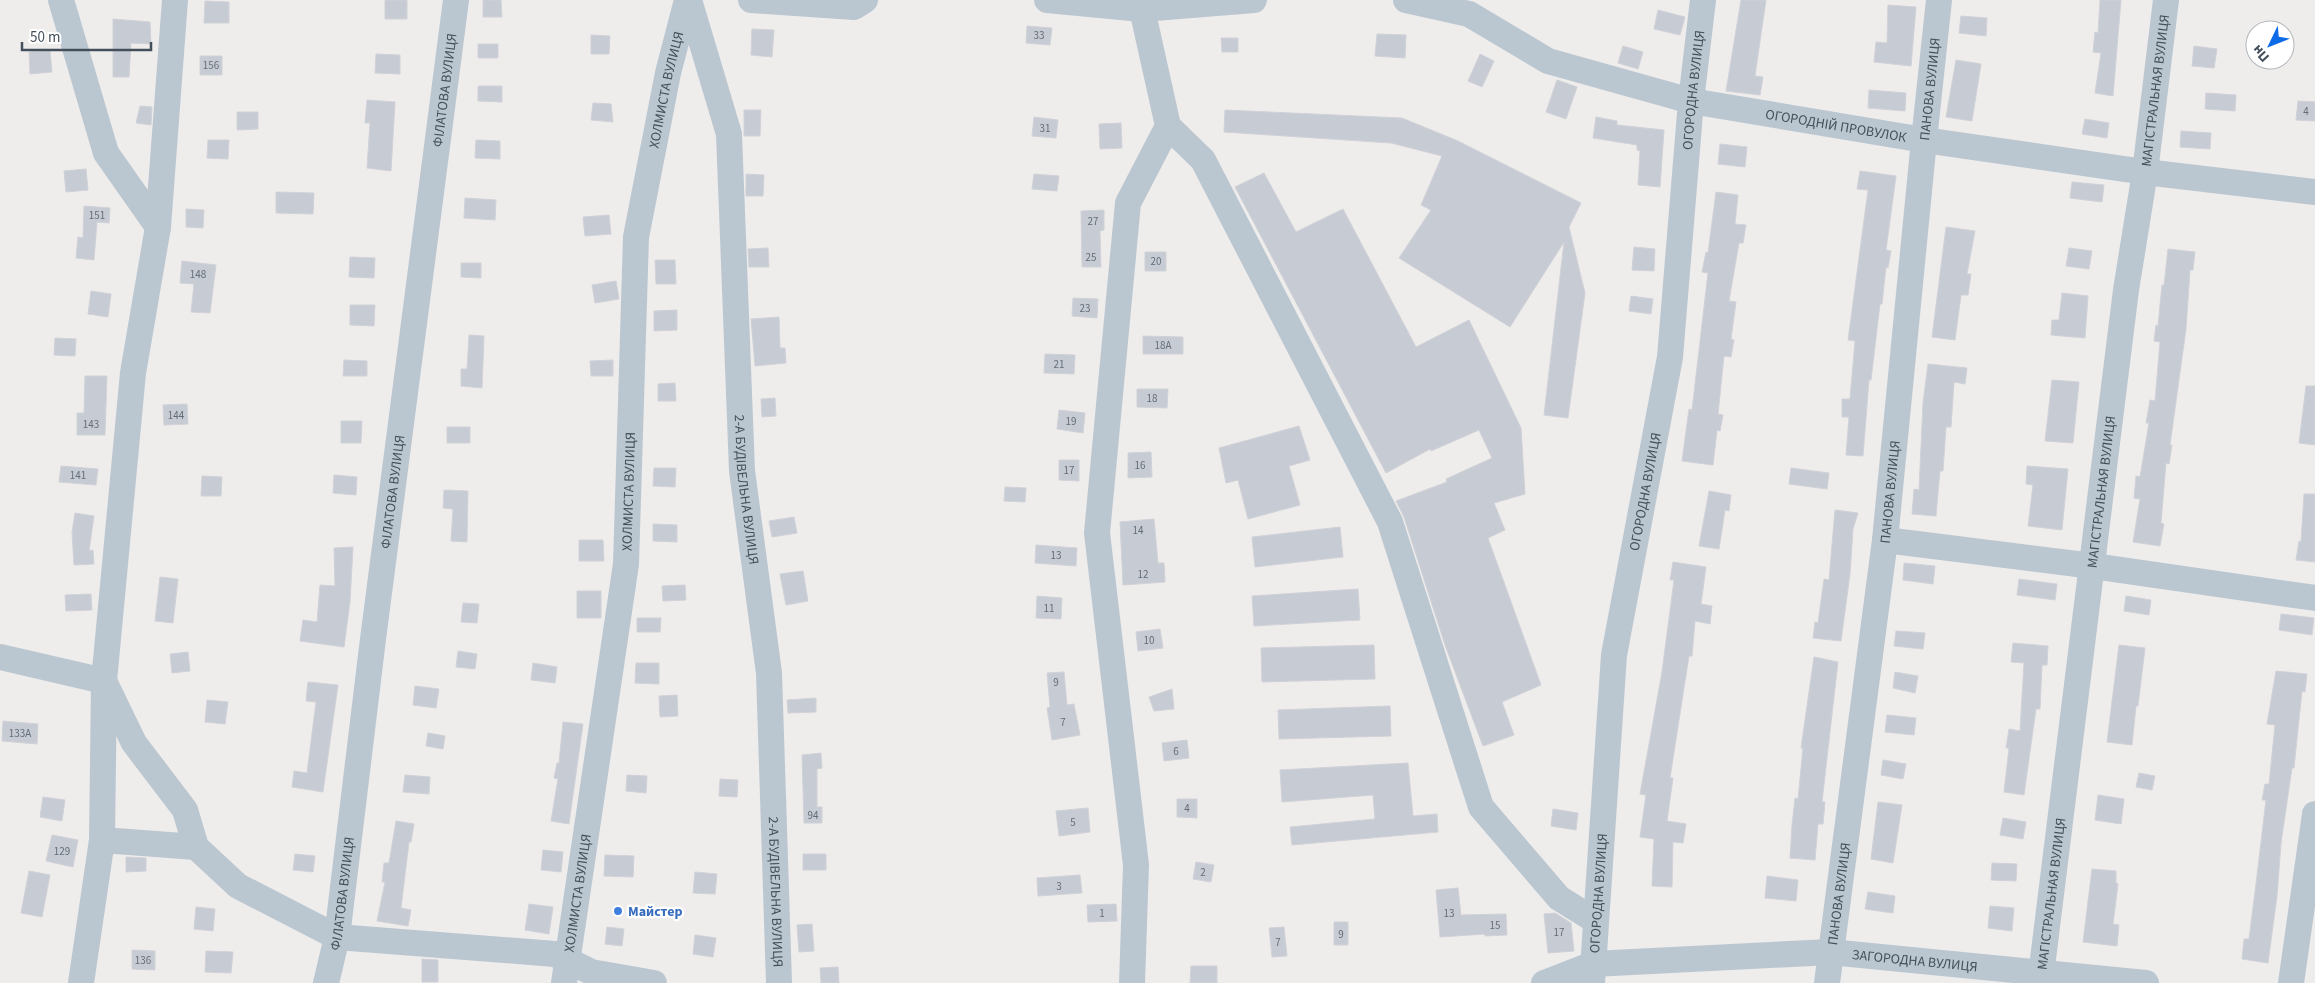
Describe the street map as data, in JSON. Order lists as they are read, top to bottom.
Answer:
{
  "streets": {
    "street": [
      "ХОЛМИСТА ВУЛИЦЯ",
      "ПАНОВА ВУЛИЦЯ",
      "ФІЛАТОВА ВУЛИЦЯ",
      "ОГОРОДНА ВУЛИЦЯ",
      "МАГІСТРАЛЬНАЯ ВУЛИЦЯ",
      "ОГОРОДНІЙ ПРОВУЛОК",
      "2-А БУДІВЕЛЬНА ВУЛИЦЯ",
      "ЗАГОРОДНА ВУЛИЦЯ"
    ]
  },
  "crossings": [
    ["ХОЛМИСТА ВУЛИЦЯ", "2-А БУДІВЕЛЬНА ВУЛИЦЯ"],
    ["ПАНОВА ВУЛИЦЯ", "ОГОРОДНІЙ ПРОВУЛОК"],
    ["ПАНОВА ВУЛИЦЯ", "ЗАГОРОДНА ВУЛИЦЯ"],
    ["ОГОРОДНА ВУЛИЦЯ", "ОГОРОДНІЙ ПРОВУЛОК"],
    ["ОГОРОДНА ВУЛИЦЯ", "ЗАГОРОДНА ВУЛИЦЯ"],
    ["МАГІСТРАЛЬНАЯ ВУЛИЦЯ", "ОГОРОДНІЙ ПРОВУЛОК"],
    ["МАГІСТРАЛЬНАЯ ВУЛИЦЯ", "ЗАГОРОДНА ВУЛИЦЯ"]
  ],
  "places": ["Майстер"],
  "house_numbers": [
    "33",
    "156",
    "4",
    "31",
    "151",
    "27",
    "25",
    "20",
    "148",
    "23",
    "18А",
    "21",
    "18",
    "144",
    "19",
    "143",
    "16",
    "17",
    "141",
    "14",
    "13",
    "12",
    "11",
    "10",
    "9",
    "7",
    "133А",
    "6",
    "4",
    "94",
    "5",
    "129",
    "2",
    "3",
    "1",
    "13",
    "15",
    "17",
    "9",
    "7",
    "136"
  ],
  "scale_bar": "50 m",
  "north": "bottom left"
}
